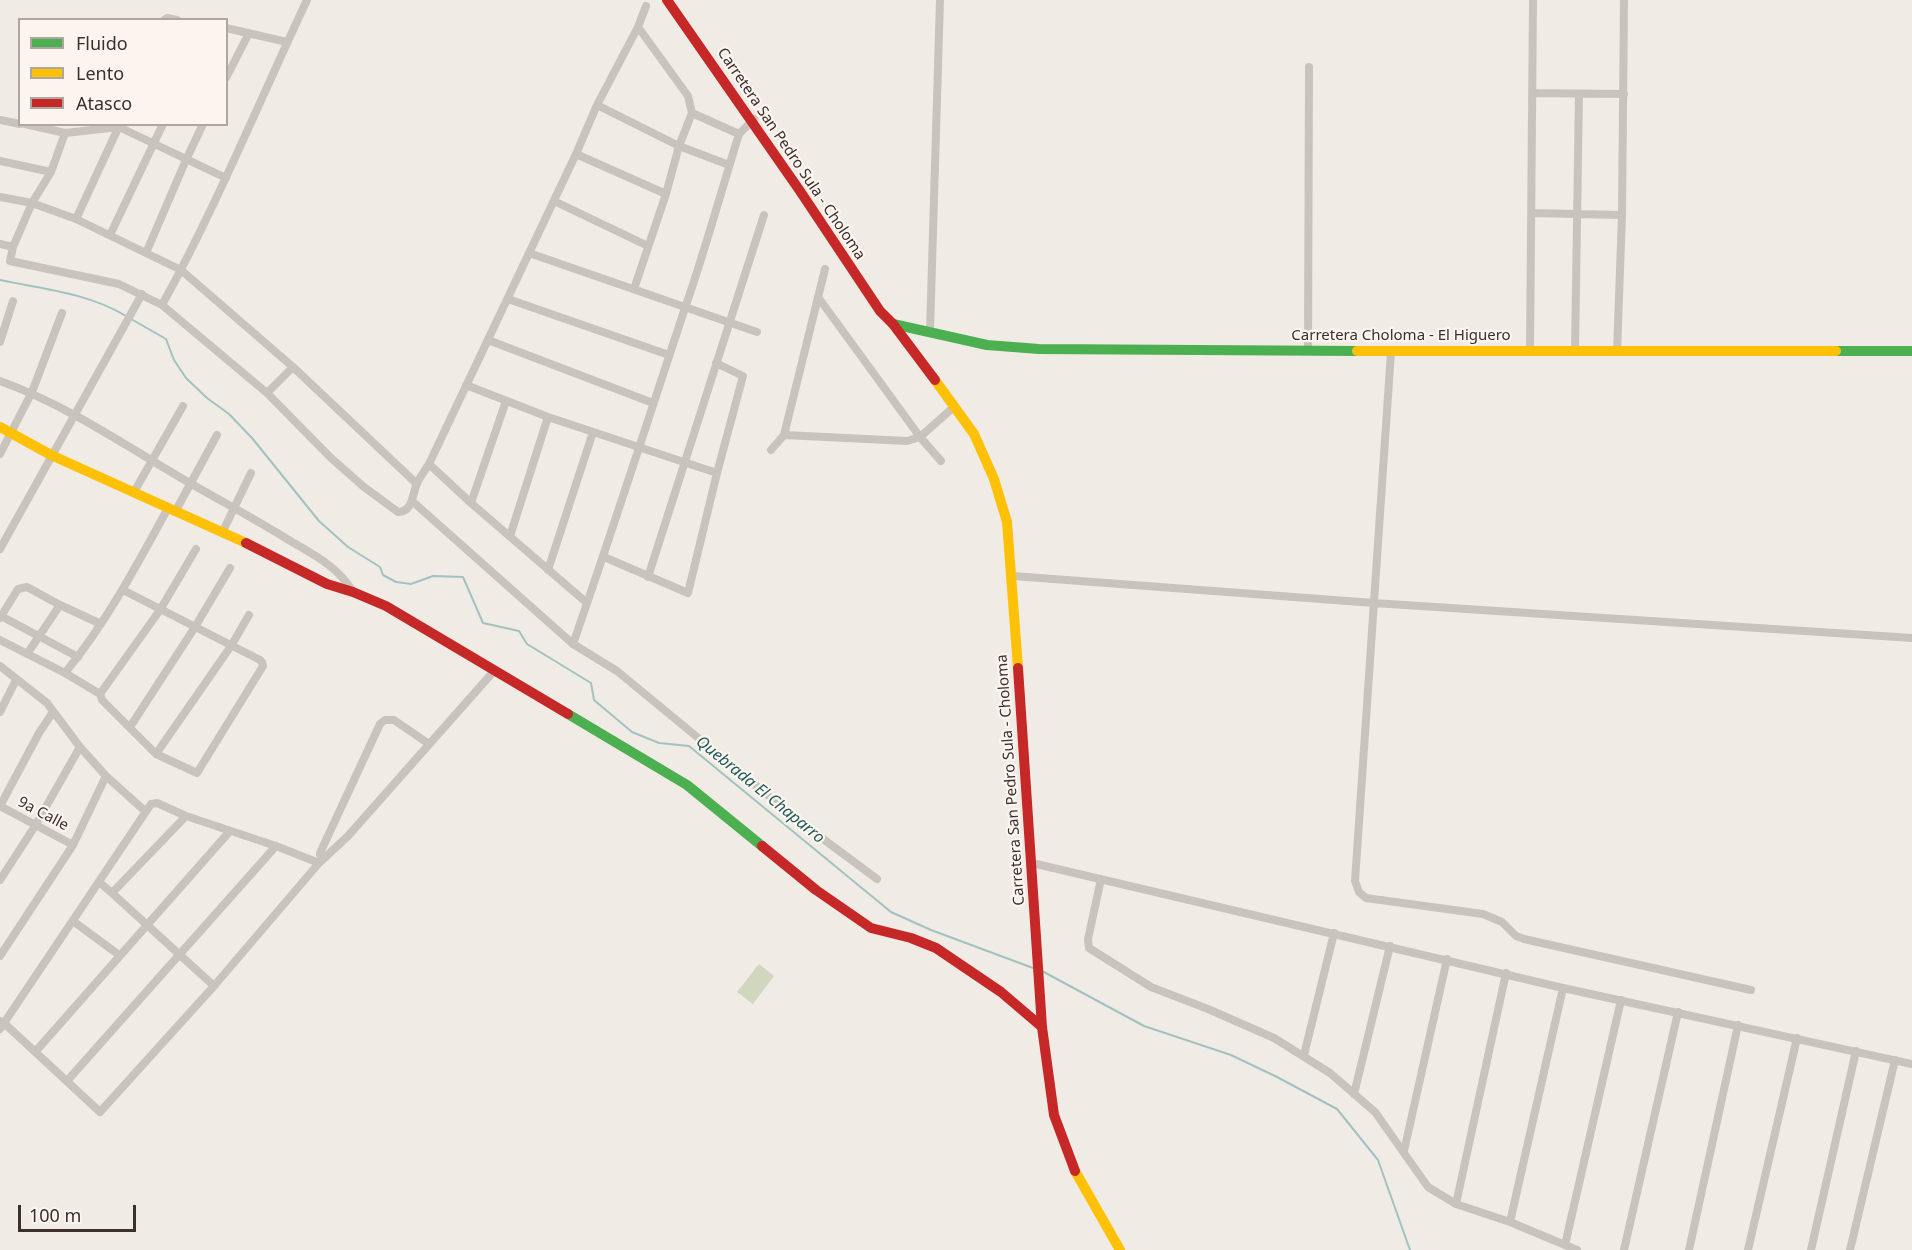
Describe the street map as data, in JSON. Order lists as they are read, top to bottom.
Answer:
{
  "streets": {
    "street": ["Carretera San Pedro Sula - Choloma", "Carretera Choloma - El Higuero", "9a Calle"]
  },
  "crossings": [
    ["Carretera San Pedro Sula - Choloma", "Carretera Choloma - El Higuero"]
  ],
  "water": ["Quebrada El Chaparro"],
  "legend": ["Fluido", "Lento", "Atasco"],
  "scale_bar": "100 m"
}
